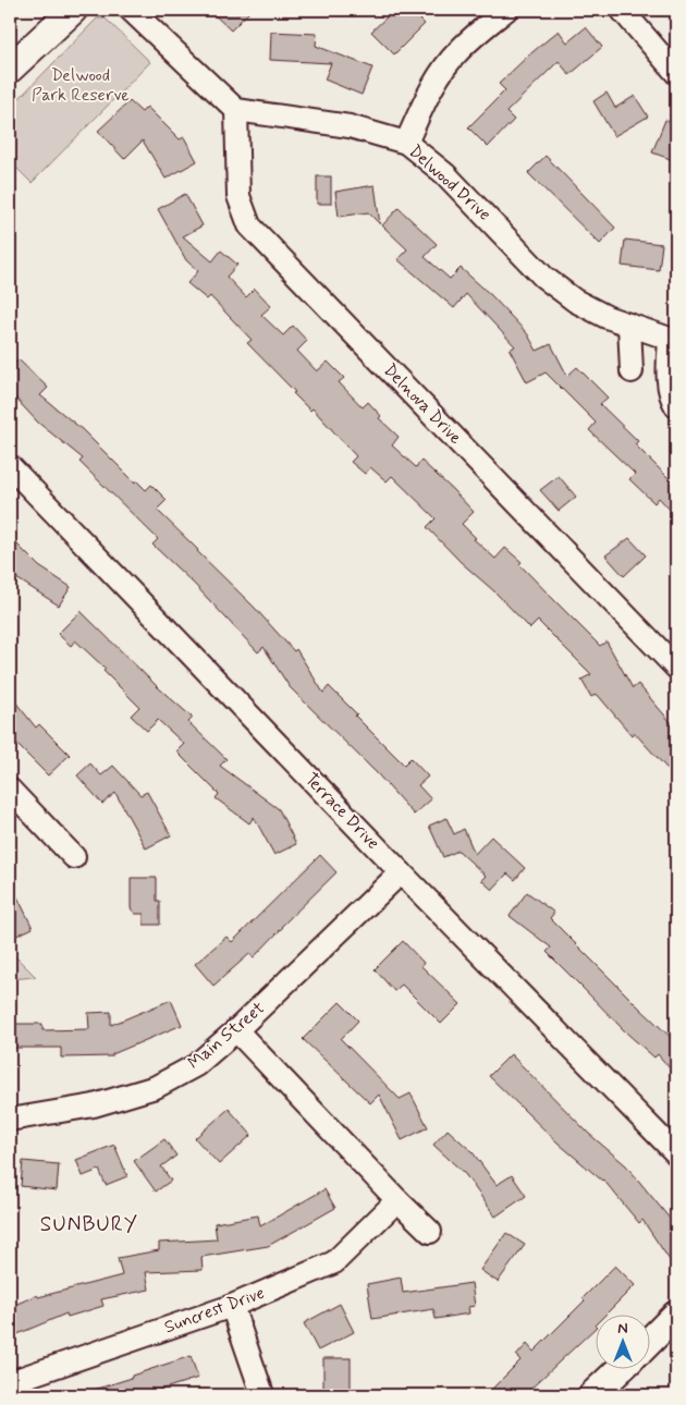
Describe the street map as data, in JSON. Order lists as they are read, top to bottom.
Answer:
{
  "streets": {
    "street": [
      "Delwood Drive",
      "Delnova Drive",
      "Terrace Drive",
      "Main Street",
      "Suncrest Drive"
    ]
  },
  "crossings": [
    ["Delwood Drive", "Delnova Drive"],
    ["Terrace Drive", "Main Street"]
  ],
  "districts": ["SUNBURY"],
  "parks": ["Delwood Park Reserve"],
  "north": "top"
}
